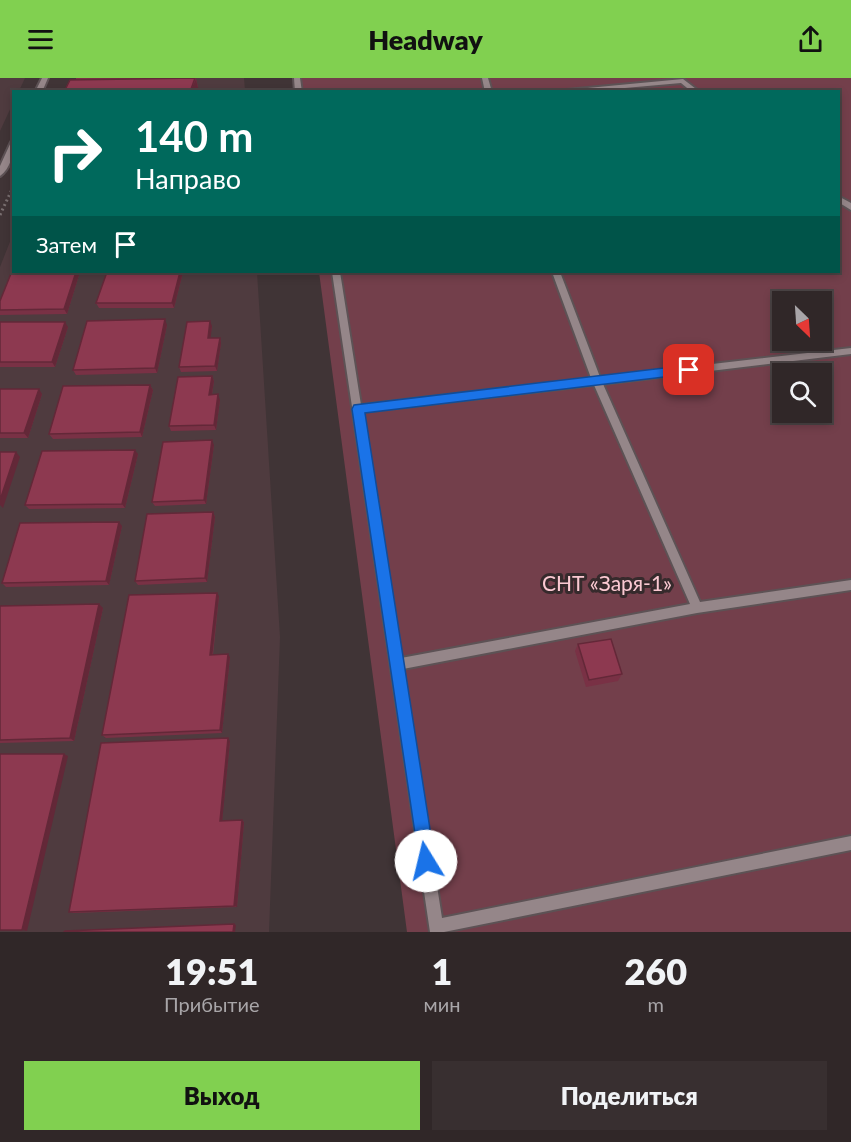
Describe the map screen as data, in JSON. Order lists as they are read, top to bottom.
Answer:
{
  "parks": ["СНТ «Заря-1»"],
  "north": "bottom right",
  "page": {
    "header": "Headway",
    "turn": ["140 m", "Направо"],
    "then": "Затем",
    "eta": [
      "19:51",
      "Прибытие",
      "1",
      "мин",
      "260",
      "m"
    ],
    "buttons": ["Выход", "Поделиться"]
  }
}
